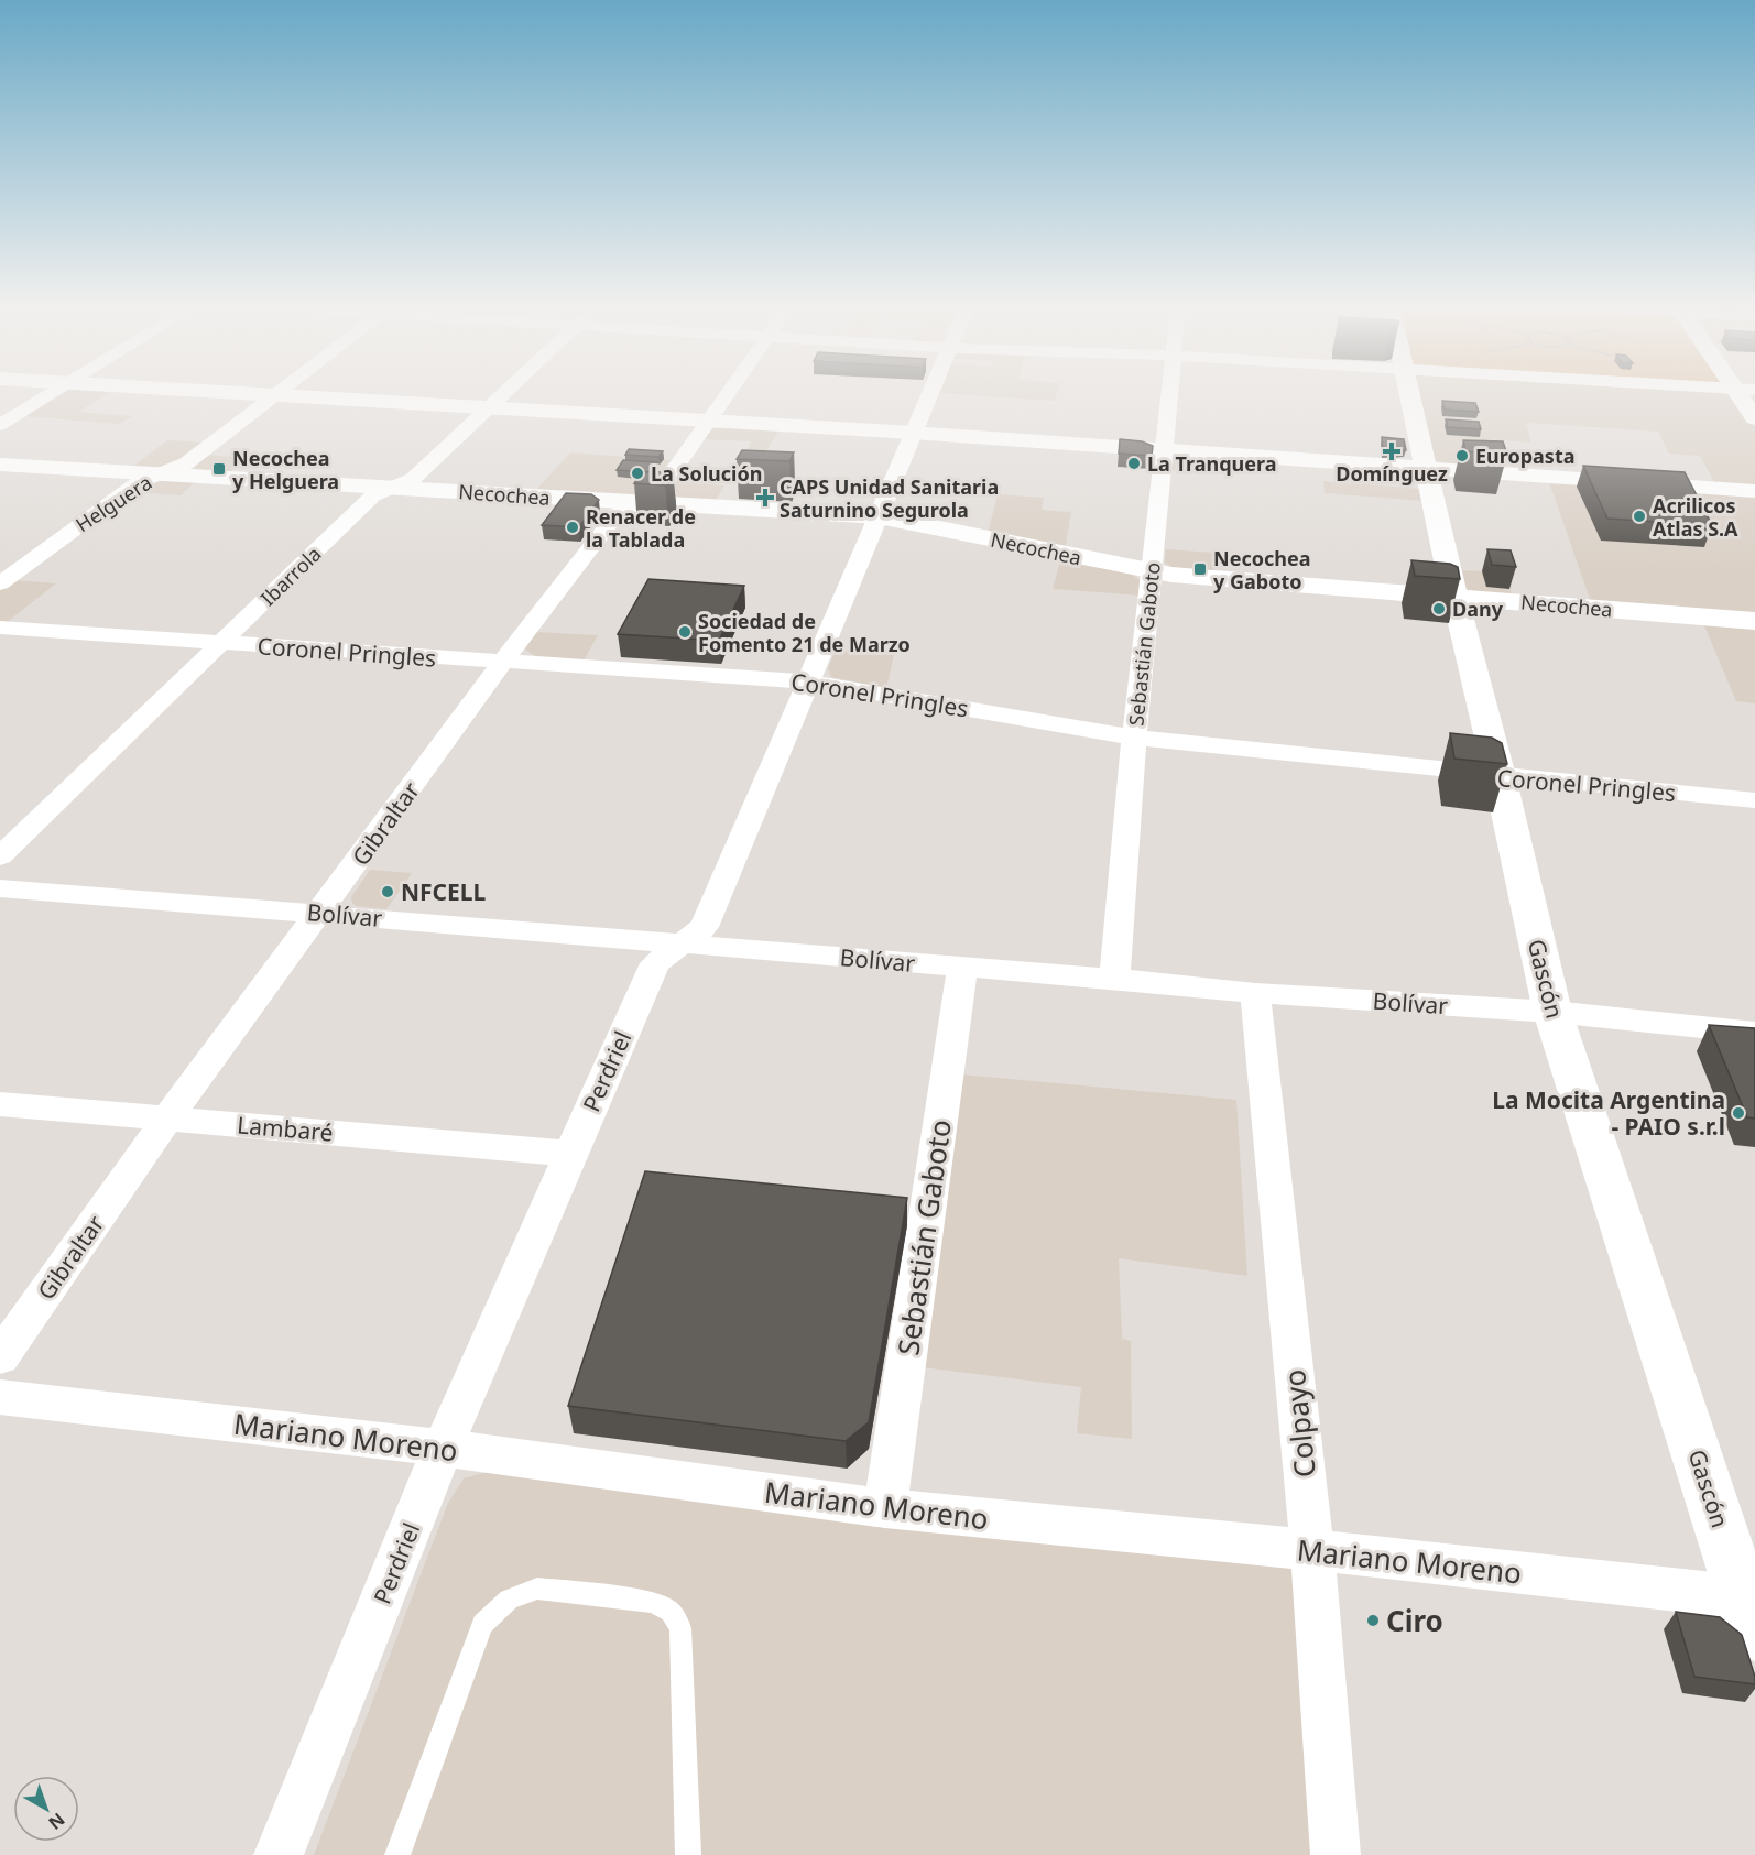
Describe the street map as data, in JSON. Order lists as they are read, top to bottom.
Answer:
{
  "streets": {
    "street": [
      "Necochea",
      "Helguera",
      "Ibarrola",
      "Sebastián Gaboto",
      "Coronel Pringles",
      "Gibraltar",
      "Bolívar",
      "Gascón",
      "Perdriel",
      "Lambaré",
      "Colpayo",
      "Mariano Moreno"
    ]
  },
  "crossings": [
    ["Necochea", "Helguera"],
    ["Necochea", "Ibarrola"],
    ["Necochea", "Sebastián Gaboto"],
    ["Necochea", "Gibraltar"],
    ["Necochea", "Gascón"],
    ["Necochea", "Perdriel"],
    ["Ibarrola", "Coronel Pringles"],
    ["Sebastián Gaboto", "Coronel Pringles"],
    ["Sebastián Gaboto", "Bolívar"],
    ["Sebastián Gaboto", "Mariano Moreno"],
    ["Coronel Pringles", "Gibraltar"],
    ["Coronel Pringles", "Gascón"],
    ["Coronel Pringles", "Perdriel"],
    ["Gibraltar", "Bolívar"],
    ["Gibraltar", "Lambaré"],
    ["Bolívar", "Gascón"],
    ["Bolívar", "Perdriel"],
    ["Bolívar", "Colpayo"],
    ["Gascón", "Mariano Moreno"],
    ["Perdriel", "Lambaré"],
    ["Perdriel", "Mariano Moreno"],
    ["Colpayo", "Mariano Moreno"]
  ],
  "places": {
    "health": ["Domínguez", "CAPS Unidad Sanitaria Saturnino Segurola"],
    "other": [
      "Europasta",
      "La Tranquera",
      "La Solución",
      "Acrilicos Atlas S.A",
      "Renacer de la Tablada",
      "Dany",
      "Sociedad de Fomento 21 de Marzo",
      "NFCELL",
      "La Mocita Argentina - PAIO s.r.l",
      "Ciro"
    ],
    "transit": ["Necochea y Helguera", "Necochea y Gaboto"]
  },
  "north": "bottom right"
}
